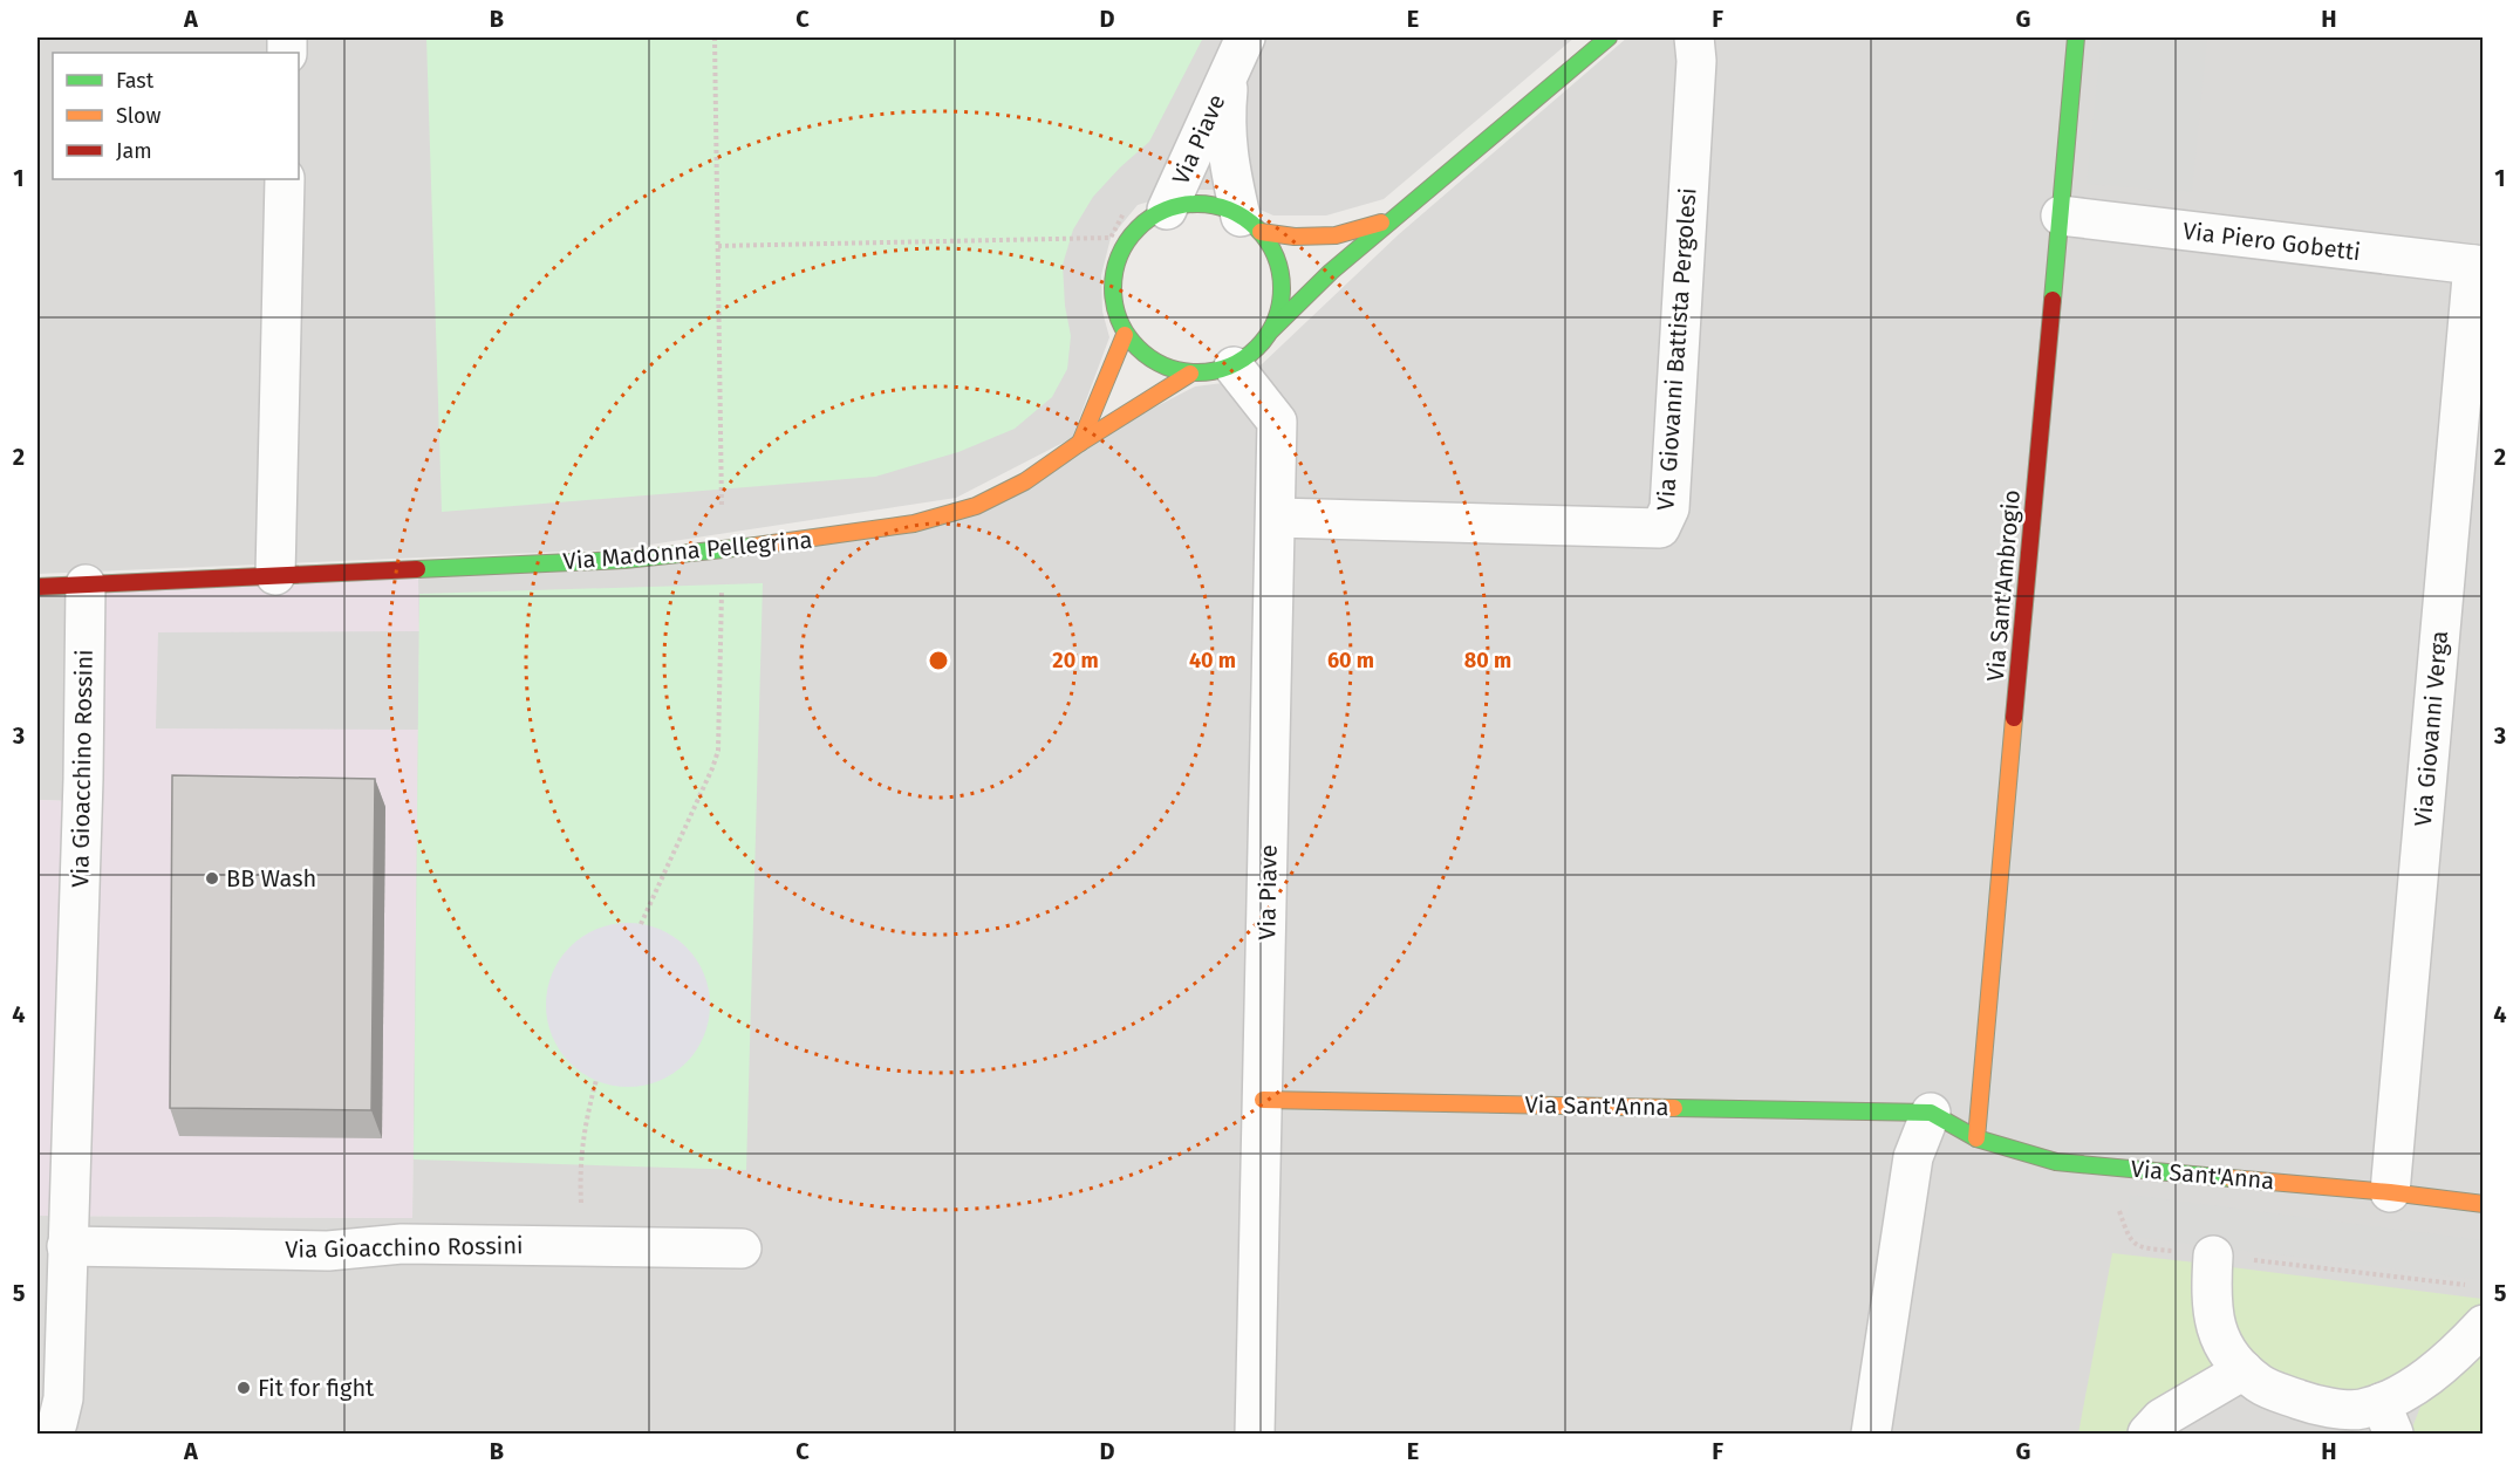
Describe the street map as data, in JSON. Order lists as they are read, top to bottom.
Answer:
{
  "streets": {
    "street": [
      "Via Piave",
      "Via Piero Gobetti",
      "Via Giovanni Battista Pergolesi",
      "Via Madonna Pellegrina",
      "Via Sant'Ambrogio",
      "Via Giovanni Verga",
      "Via Gioacchino Rossini",
      "Via Sant'Anna"
    ]
  },
  "crossings": [
    ["Via Piave", "Via Giovanni Battista Pergolesi"],
    ["Via Piave", "Via Madonna Pellegrina"],
    ["Via Piave", "Via Sant'Anna"],
    ["Via Piero Gobetti", "Via Sant'Ambrogio"],
    ["Via Piero Gobetti", "Via Giovanni Verga"],
    ["Via Madonna Pellegrina", "Via Gioacchino Rossini"],
    ["Via Sant'Ambrogio", "Via Sant'Anna"],
    ["Via Giovanni Verga", "Via Sant'Anna"]
  ],
  "places": ["BB Wash", "Fit for fight"],
  "legend": ["Fast", "Slow", "Jam"],
  "grid": {
    "columns": [
      "A",
      "B",
      "C",
      "D",
      "E",
      "F",
      "G",
      "H"
    ],
    "rows": [
      "1",
      "2",
      "3",
      "4",
      "5"
    ]
  },
  "rings": [
    "20 m",
    "40 m",
    "60 m",
    "80 m"
  ]
}
